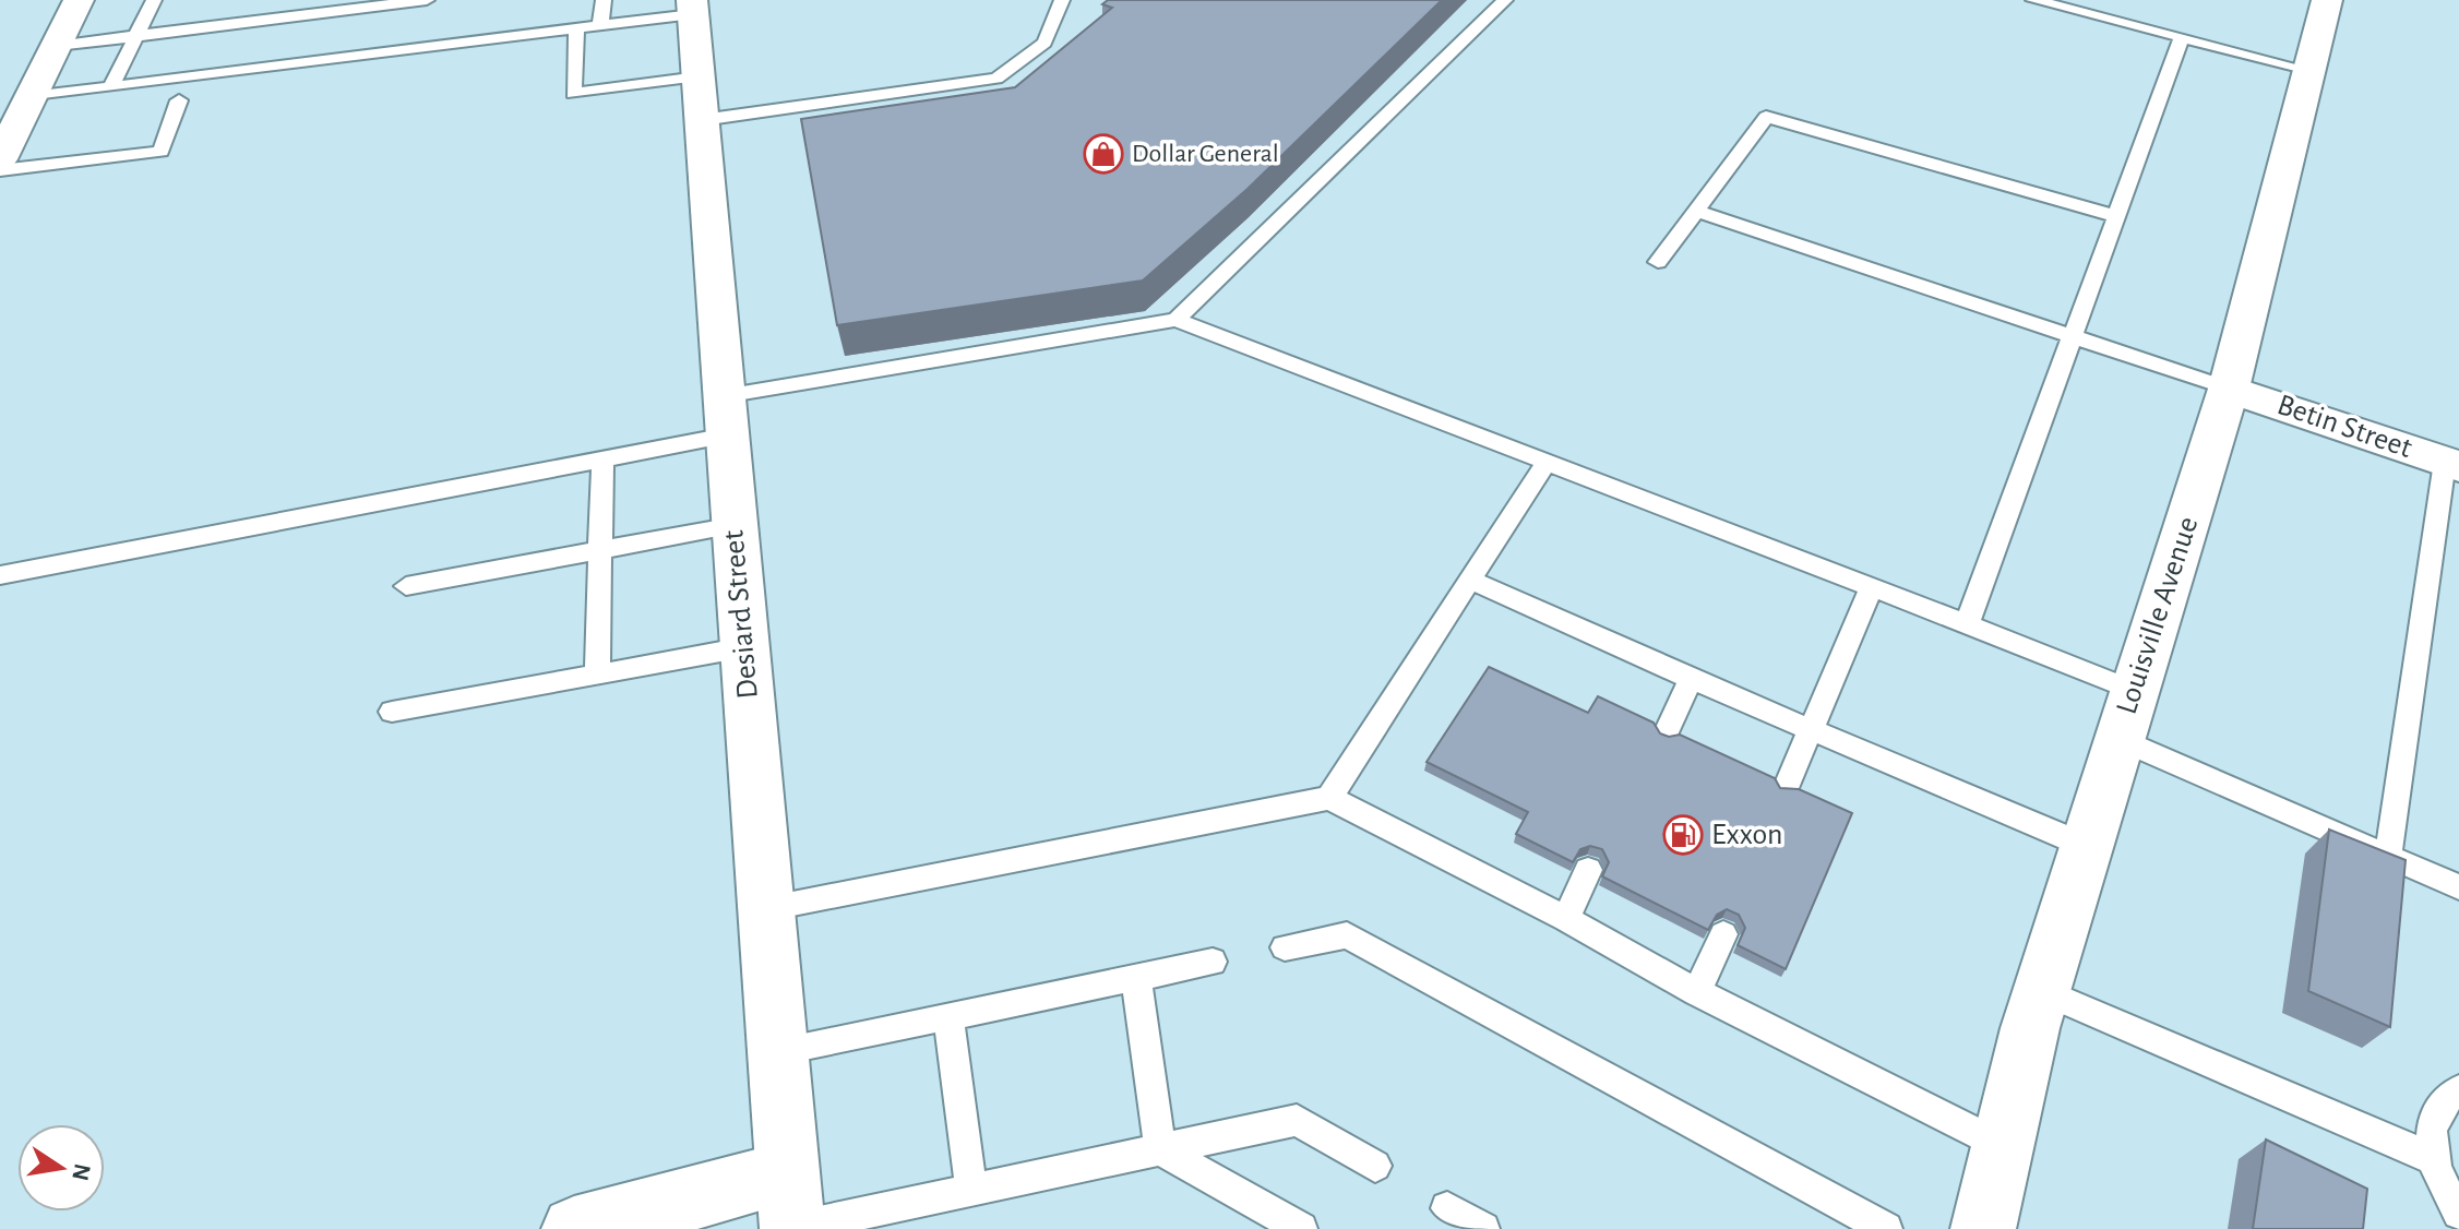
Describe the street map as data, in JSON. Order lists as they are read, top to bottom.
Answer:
{
  "streets": {
    "street": ["Betin Street", "Desiard Street", "Louisville Avenue"]
  },
  "crossings": [
    ["Betin Street", "Louisville Avenue"]
  ],
  "places": {
    "shop": ["Dollar General"],
    "fuel station": ["Exxon"]
  },
  "north": "right"
}
